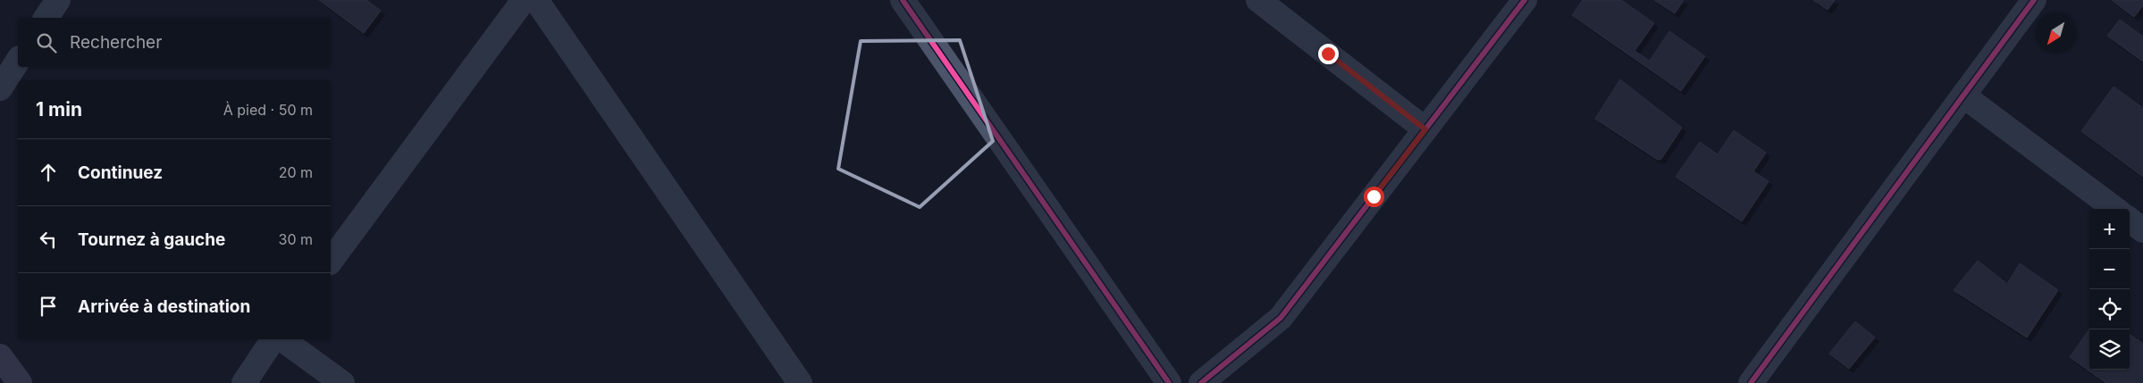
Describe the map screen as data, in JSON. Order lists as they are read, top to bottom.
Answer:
{
  "north": "bottom left",
  "page": {
    "search": "Rechercher",
    "heading": ["1 min", "À pied · 50 m"],
    "list": [
      ["Continuez", "20 m"],
      ["Tournez à gauche", "30 m"],
      "Arrivée à destination"
    ],
    "map_buttons": ["+", "−"]
  }
}
